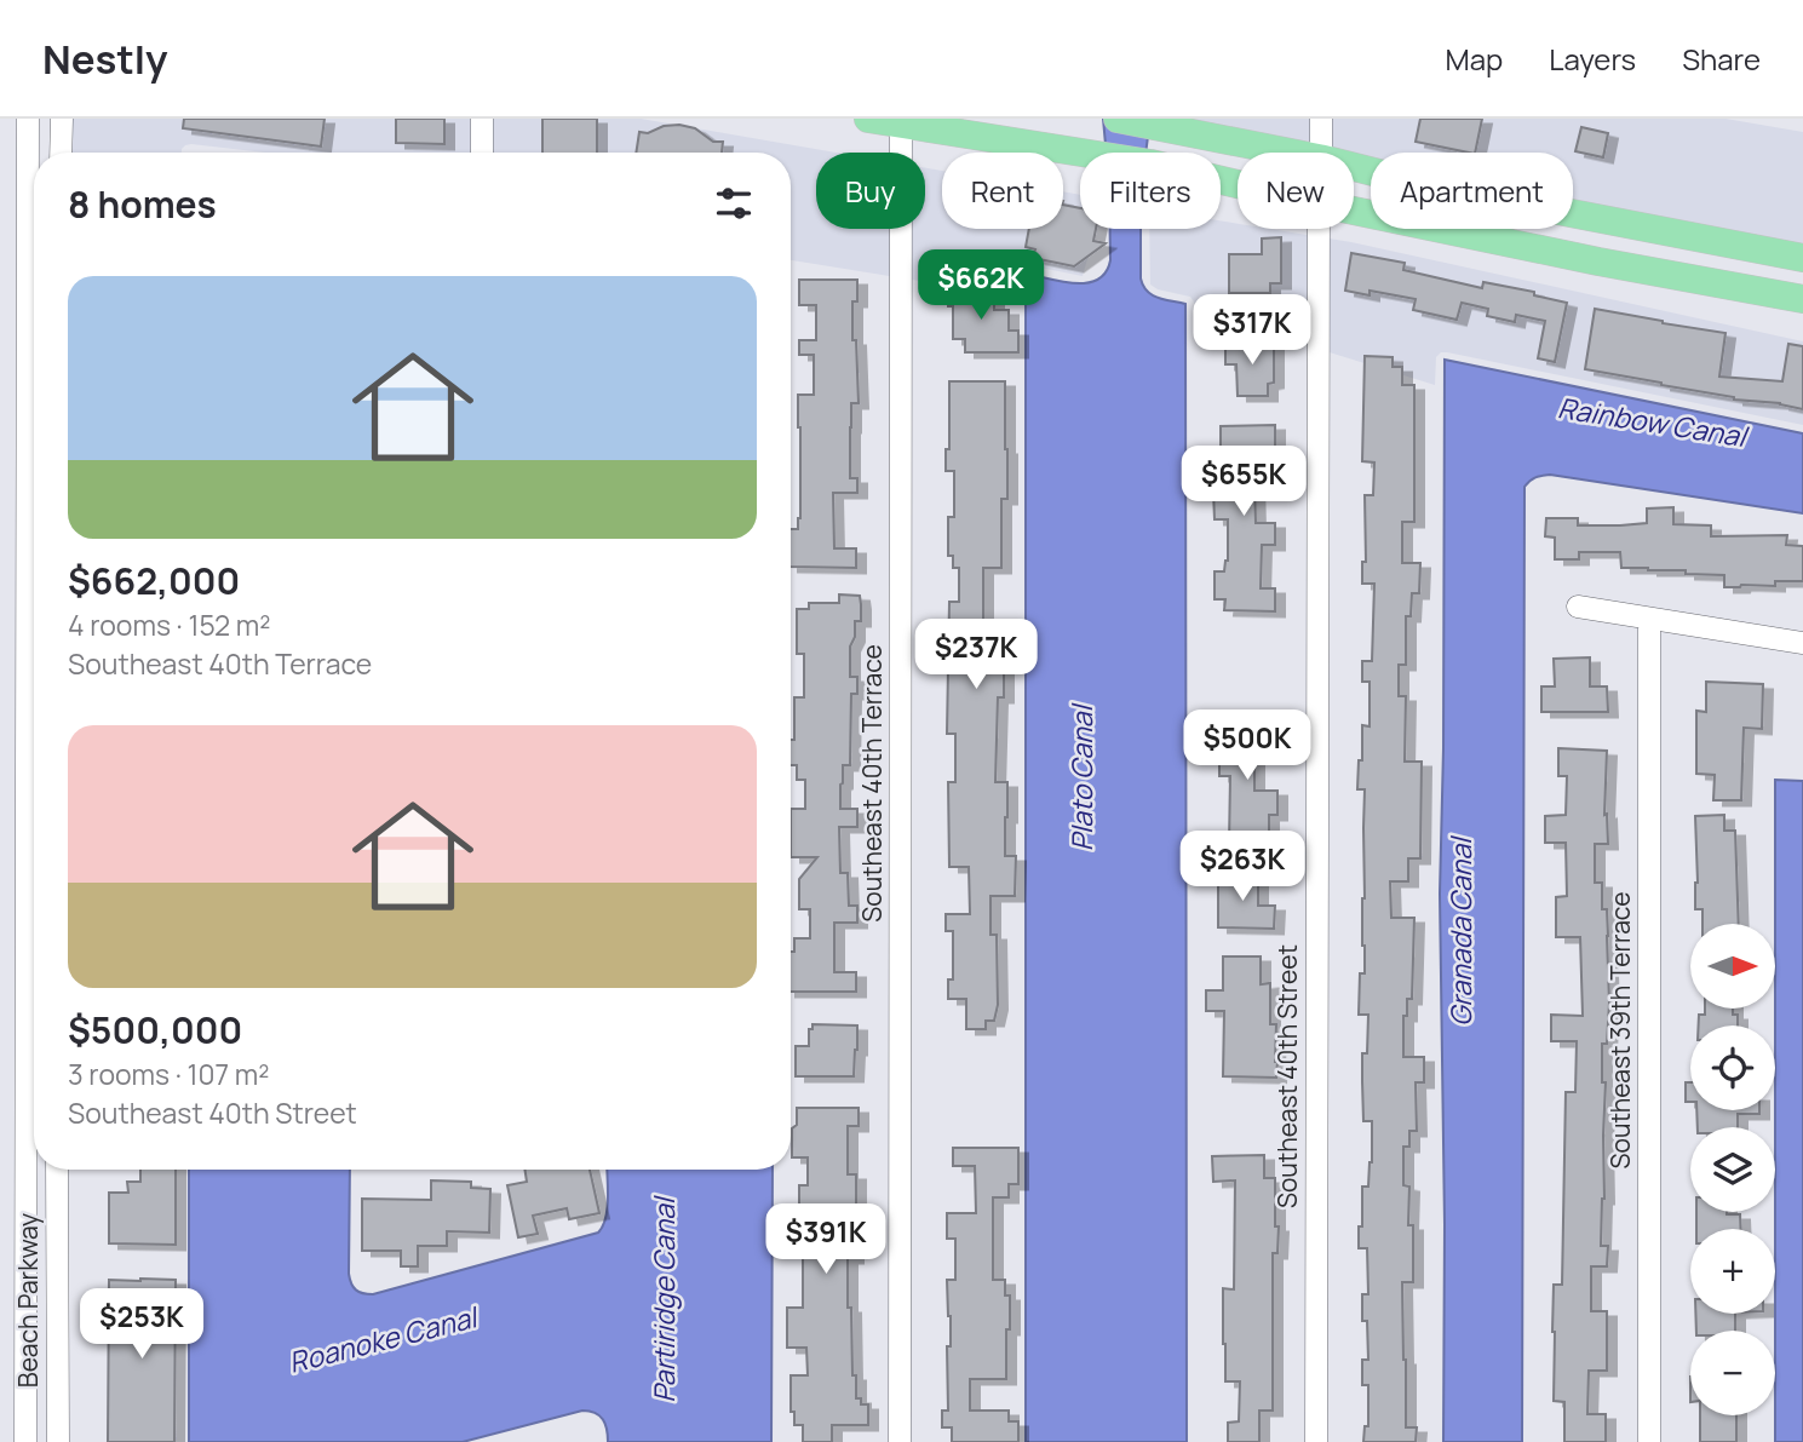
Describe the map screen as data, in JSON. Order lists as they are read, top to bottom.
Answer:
{
  "streets": {
    "street": [
      "Southeast 40th Terrace",
      "Southeast 39th Terrace",
      "Southeast 40th Street",
      "Beach Parkway"
    ]
  },
  "water": [
    "Rainbow Canal",
    "Plato Canal",
    "Granada Canal",
    "Partiridge Canal",
    "Roanoke Canal"
  ],
  "north": "right",
  "page": {
    "header": "Nestly",
    "nav": ["Map", "Layers", "Share"],
    "chip": [
      "Buy",
      "Rent",
      "Filters",
      "New",
      "Apartment"
    ],
    "heading": "8 homes",
    "price": [
      "$662K",
      "$317K",
      "$655K",
      "$237K",
      "$500K",
      "$263K",
      "$391K",
      "$253K"
    ],
    "list": [
      {
        "name": "$662,000",
        "note": "4 rooms · 152 m² · Southeast 40th Terrace"
      },
      {
        "name": "$500,000",
        "note": "3 rooms · 107 m² · Southeast 40th Street"
      }
    ],
    "map_buttons": ["+", "−"]
  }
}
